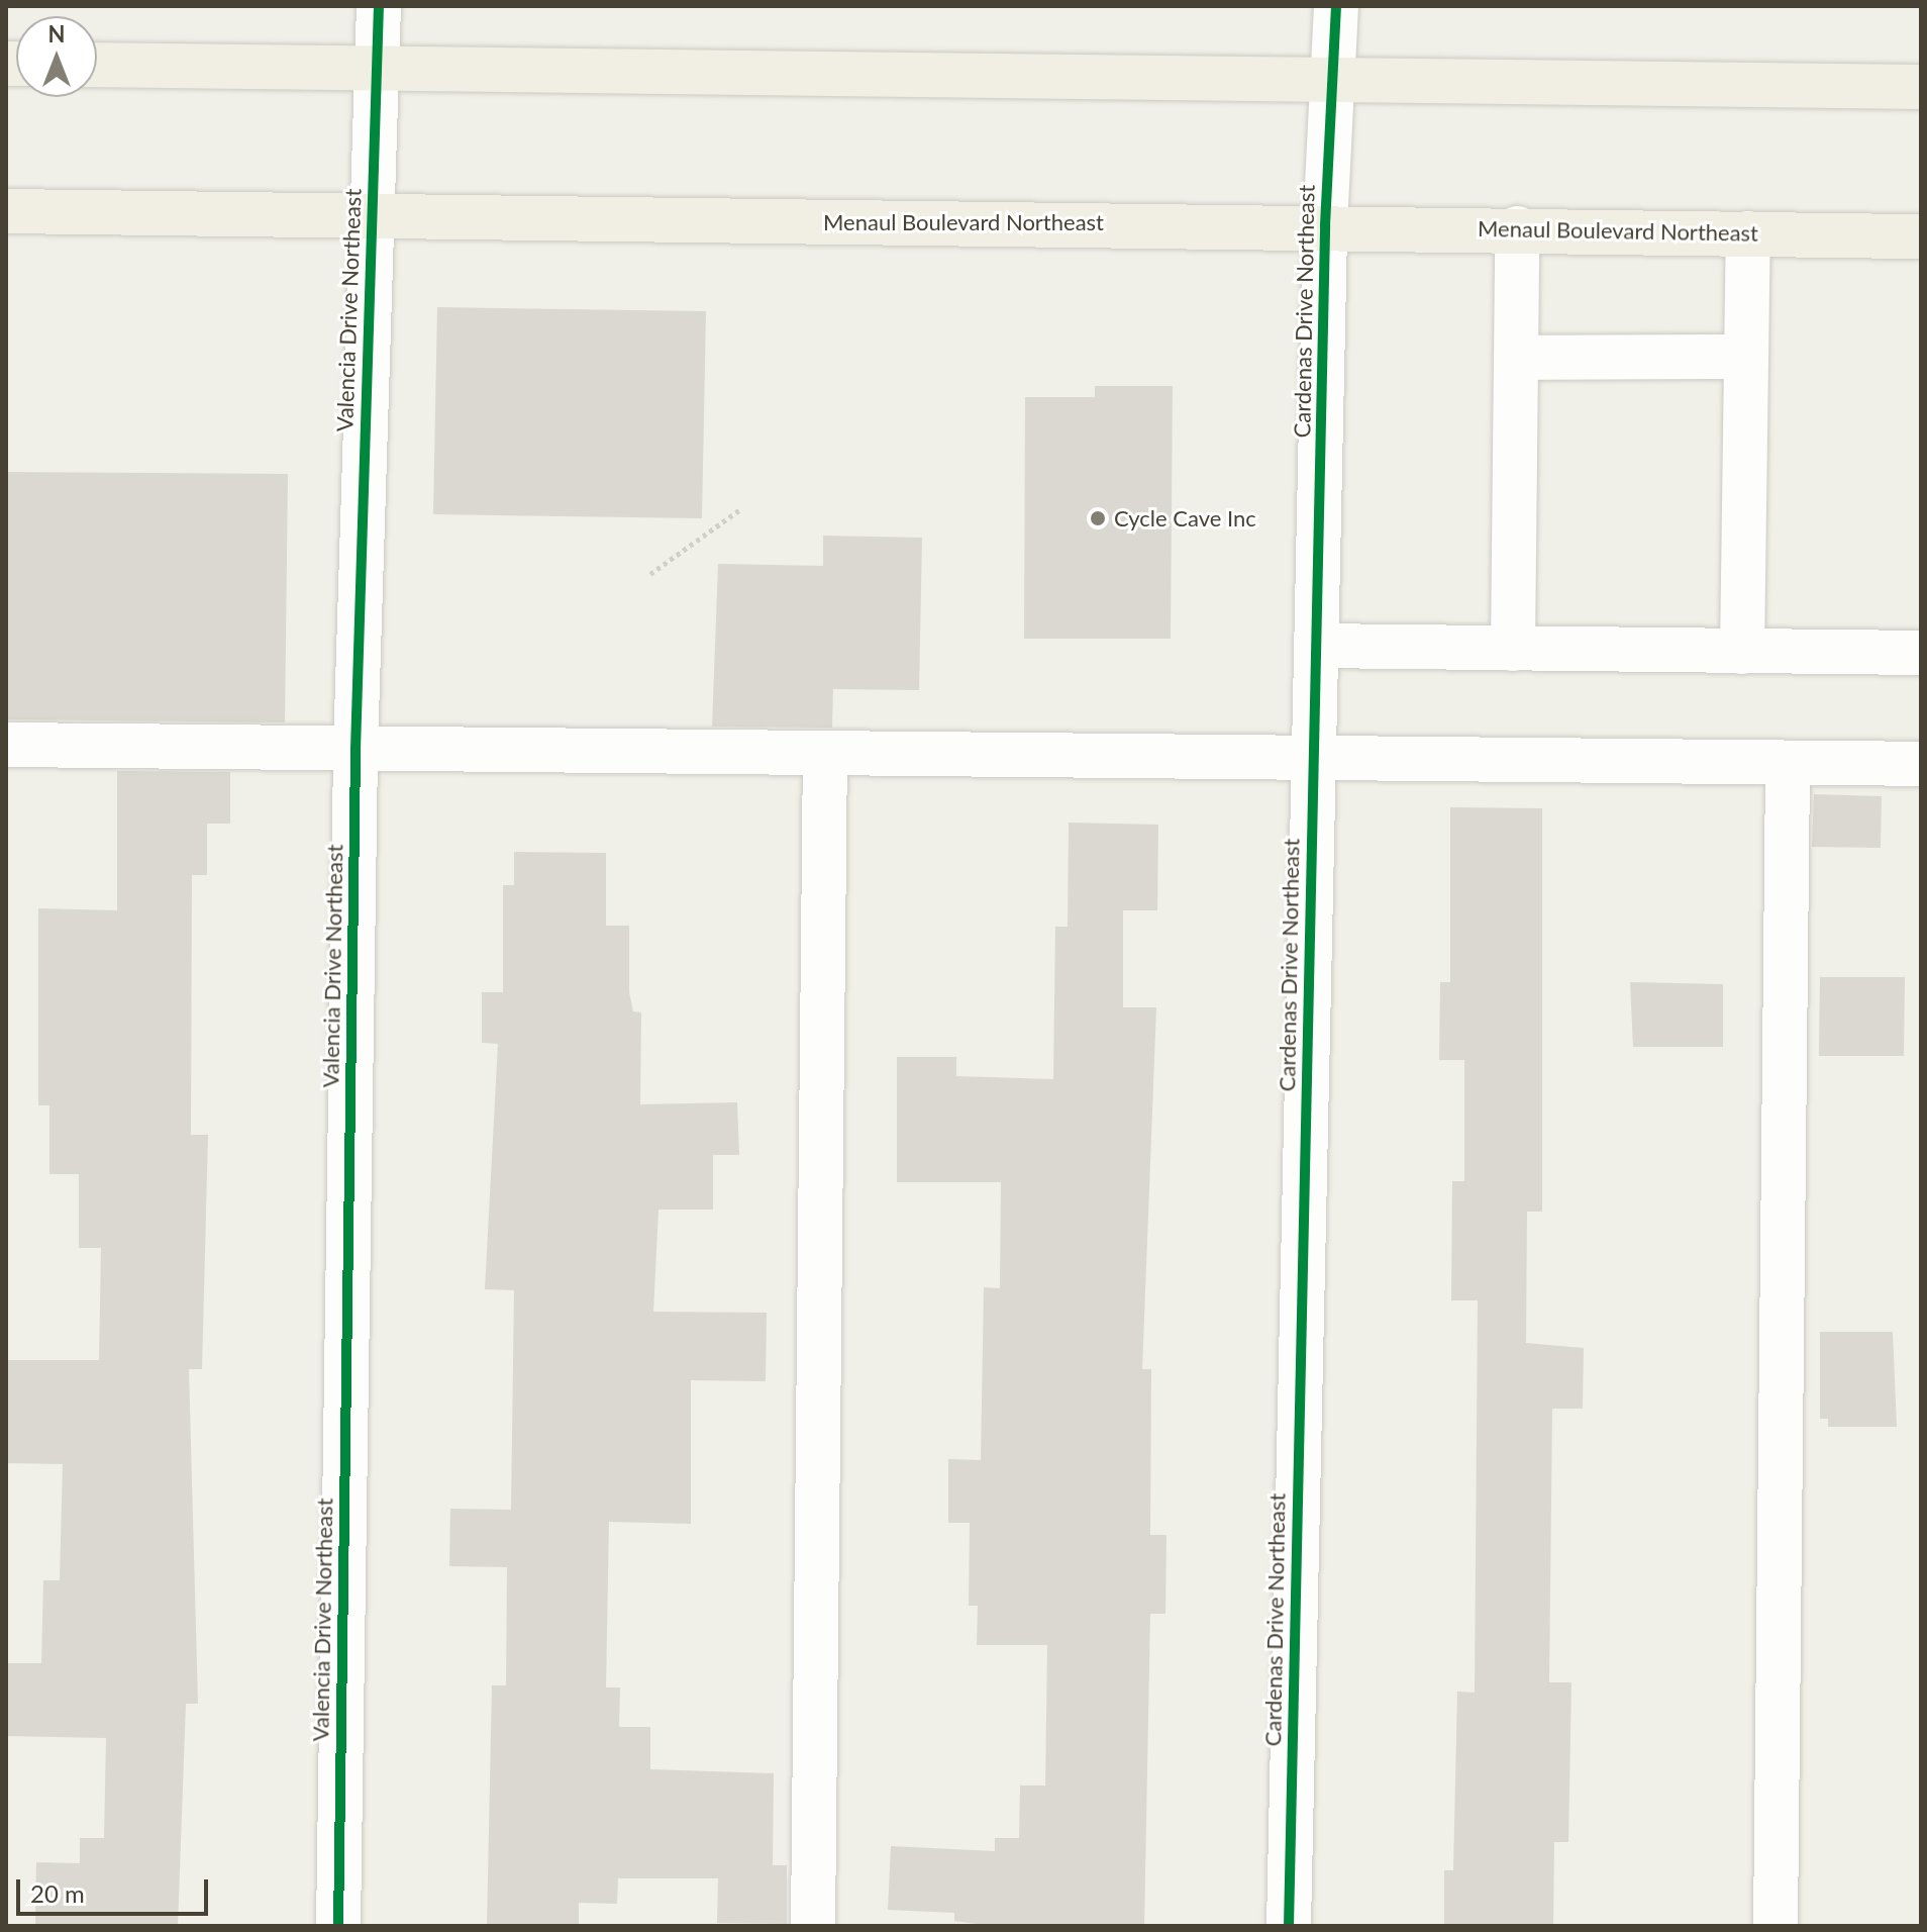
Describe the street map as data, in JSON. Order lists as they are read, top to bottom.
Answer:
{
  "streets": {
    "main road": ["Menaul Boulevard Northeast"],
    "street": ["Valencia Drive Northeast", "Cardenas Drive Northeast"]
  },
  "crossings": [
    ["Menaul Boulevard Northeast", "Valencia Drive Northeast"],
    ["Menaul Boulevard Northeast", "Cardenas Drive Northeast"]
  ],
  "places": ["Cycle Cave Inc"],
  "scale_bar": "20 m",
  "north": "top"
}
